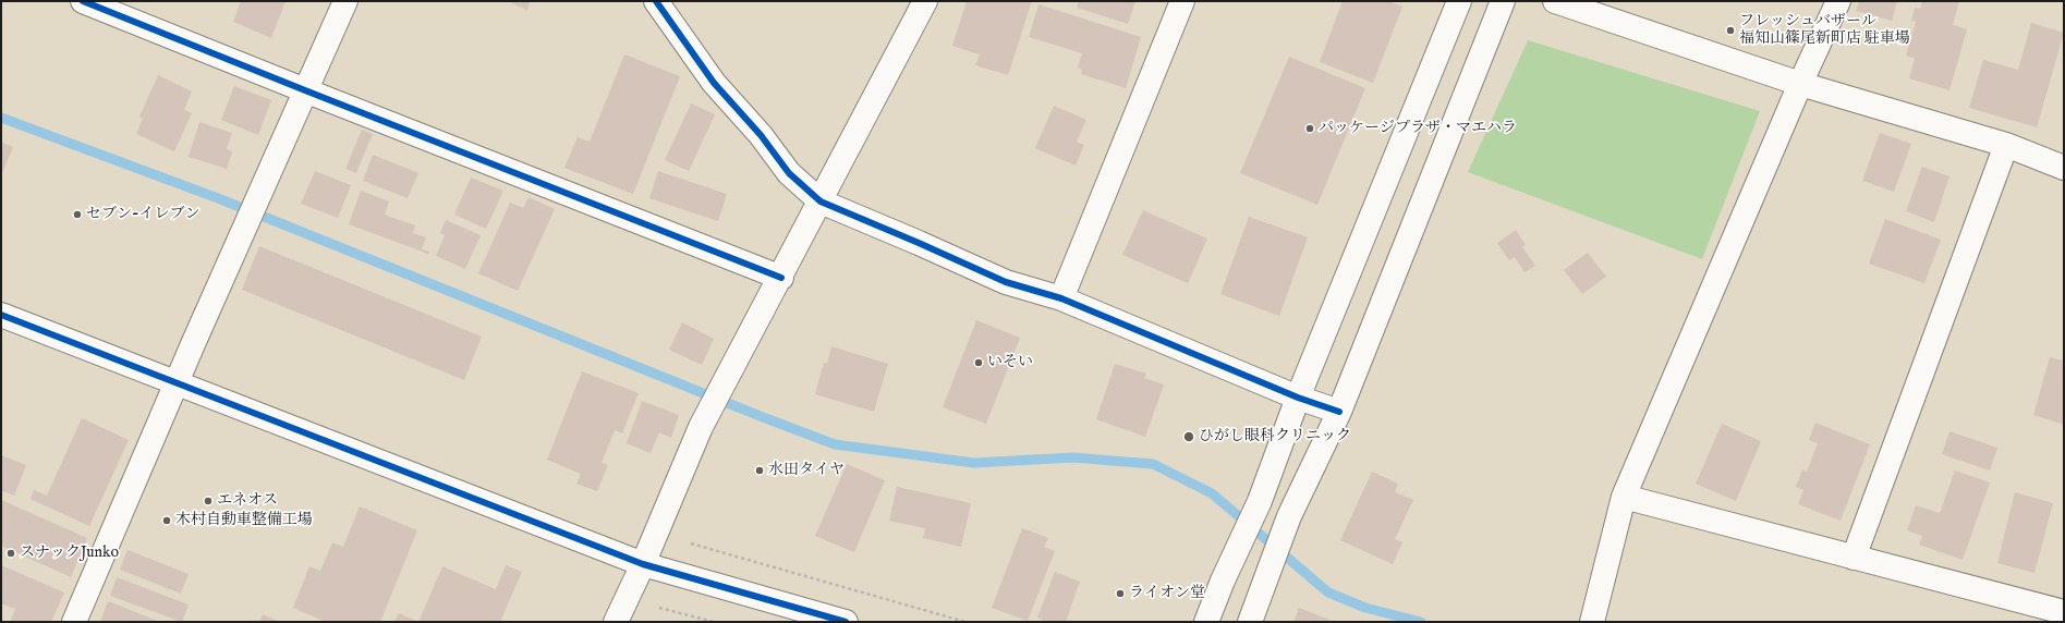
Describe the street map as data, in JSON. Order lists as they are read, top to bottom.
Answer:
{
  "places": [
    "フレッシュバザール 福知山篠尾新町店 駐車場",
    "パッケージプラザ・マエハラ",
    "セブン-イレブン",
    "いそい",
    "ひがし眼科クリニック",
    "水田タイヤ",
    "エネオス",
    "木村自動車整備工場",
    "スナックJunko",
    "ライオン堂"
  ]
}
